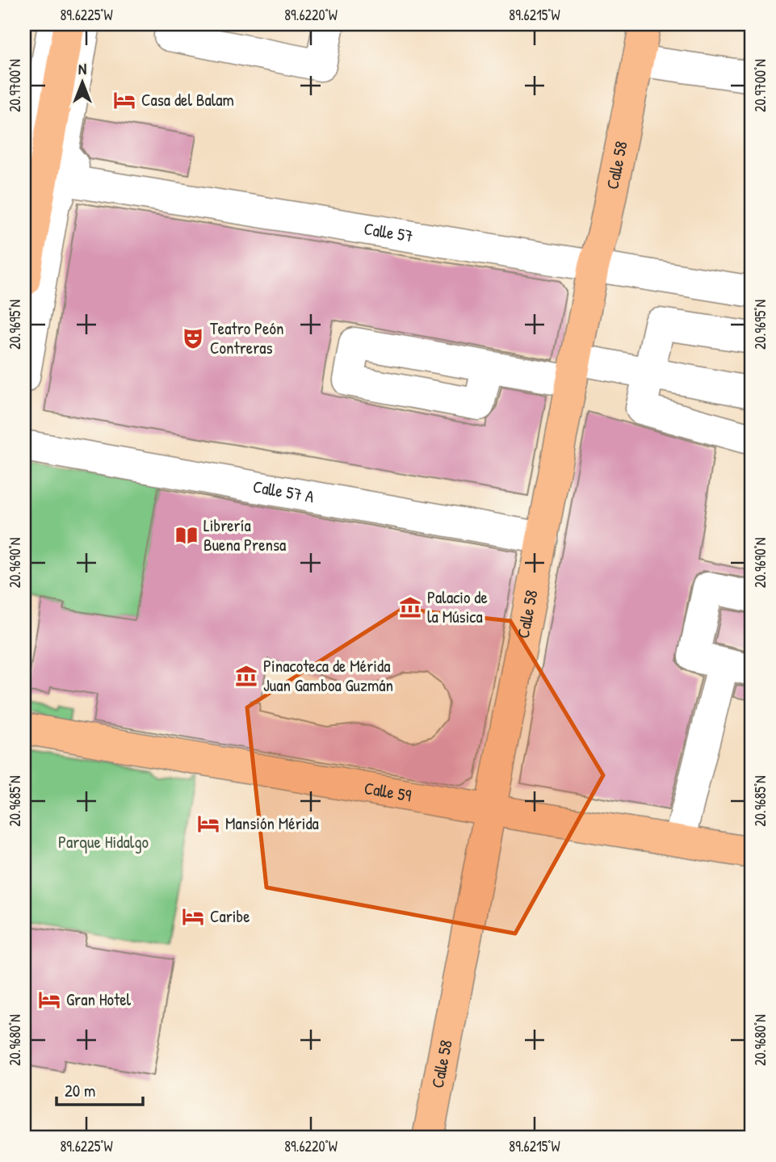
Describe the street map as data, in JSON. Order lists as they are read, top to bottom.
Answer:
{
  "streets": {
    "main road": ["Calle 58", "Calle 59"],
    "street": ["Calle 57", "Calle 57 A"]
  },
  "crossings": [
    ["Calle 58", "Calle 57"],
    ["Calle 58", "Calle 57 A"],
    ["Calle 58", "Calle 59"]
  ],
  "parks": ["Parque Hidalgo"],
  "places": {
    "hotel": [
      "Casa del Balam",
      "Mansión Mérida",
      "Caribe",
      "Gran Hotel"
    ],
    "theatre": ["Teatro Peón Contreras"],
    "library": ["Librería Buena Prensa"],
    "museum": ["Palacio de la Música", "Pinacoteca de Mérida Juan Gamboa Guzmán"]
  },
  "scale_bar": "20 m",
  "north": "top",
  "coordinates": [
    "89.6225°W",
    "89.6220°W",
    "89.6215°W",
    "20.9700°N",
    "20.9695°N",
    "20.9690°N",
    "20.9685°N",
    "20.9680°N"
  ]
}
